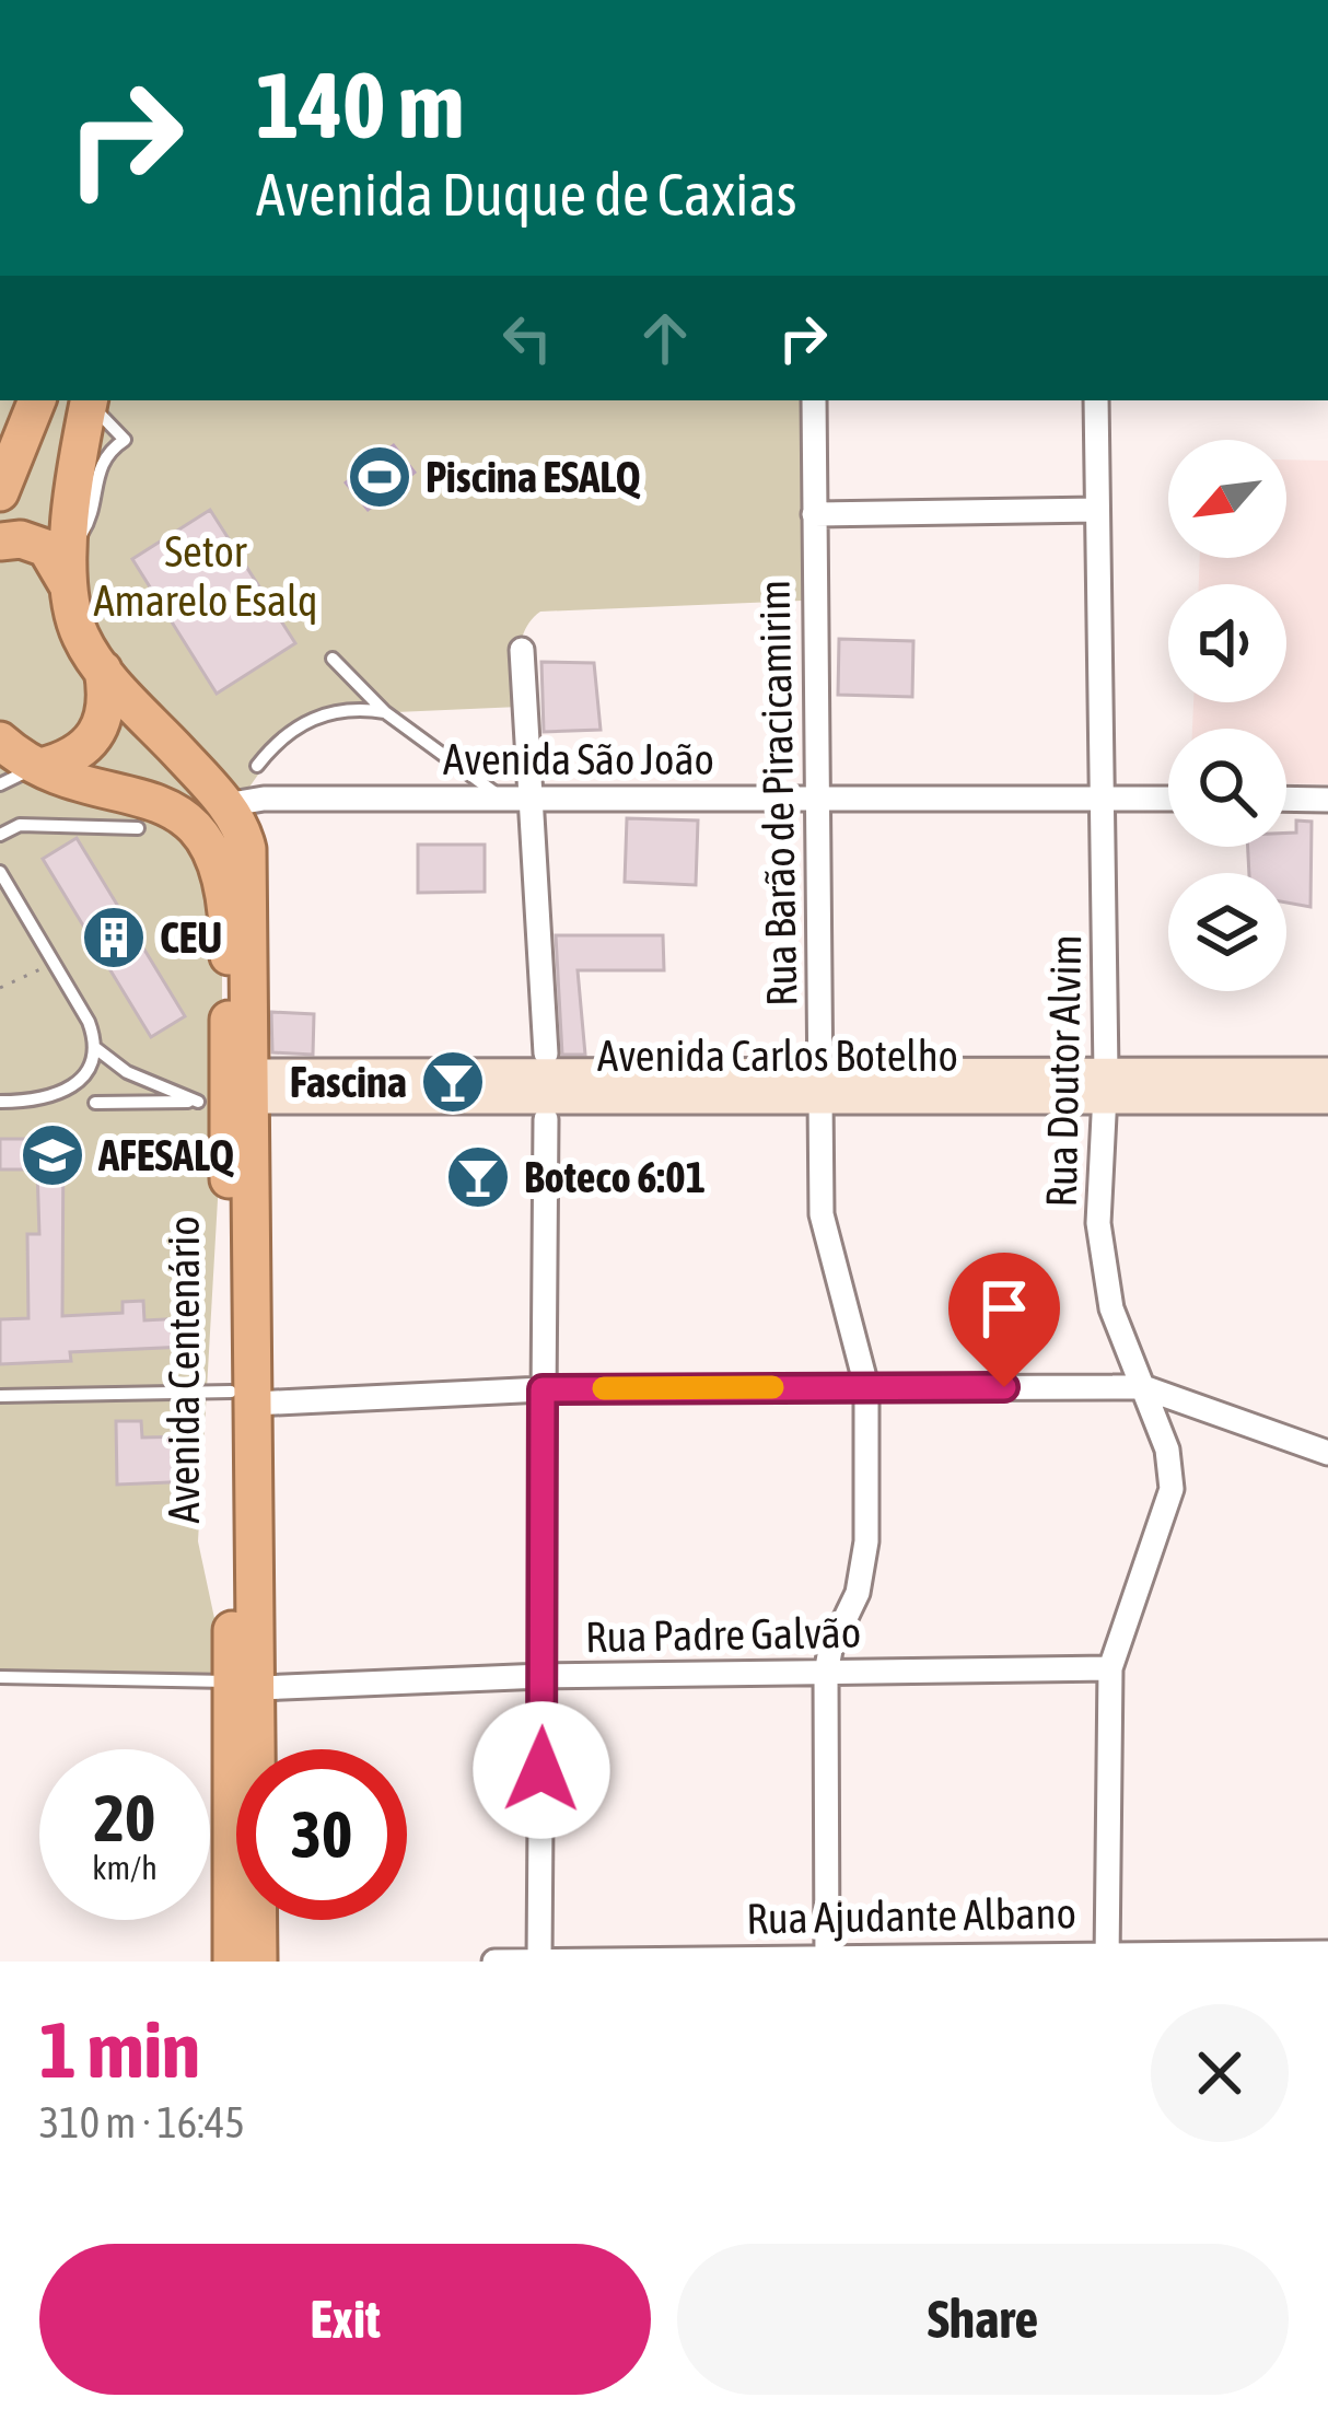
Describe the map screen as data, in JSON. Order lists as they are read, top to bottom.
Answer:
{
  "streets": {
    "highway": ["Avenida Centenário"],
    "main road": ["Avenida Carlos Botelho"],
    "street": [
      "Avenida São João",
      "Rua Barão de Piracicamirim",
      "Rua Doutor Alvim",
      "Rua Padre Galvão",
      "Rua Ajudante Albano"
    ]
  },
  "crossings": [
    ["Avenida São João", "Rua Barão de Piracicamirim"],
    ["Avenida São João", "Rua Doutor Alvim"],
    ["Rua Barão de Piracicamirim", "Avenida Carlos Botelho"],
    ["Rua Barão de Piracicamirim", "Rua Padre Galvão"],
    ["Rua Barão de Piracicamirim", "Rua Ajudante Albano"],
    ["Avenida Carlos Botelho", "Rua Doutor Alvim"],
    ["Avenida Carlos Botelho", "Avenida Centenário"],
    ["Rua Doutor Alvim", "Rua Padre Galvão"],
    ["Rua Doutor Alvim", "Rua Ajudante Albano"],
    ["Avenida Centenário", "Rua Padre Galvão"]
  ],
  "parks": ["Setor Amarelo Esalq"],
  "places": {
    "sports": ["Piscina ESALQ"],
    "building": ["CEU"],
    "bar": ["Fascina", "Boteco 6:01"],
    "school or university": ["AFESALQ"]
  },
  "north": "bottom left",
  "page": {
    "turn": ["140 m", "Avenida Duque de Caxias"],
    "speed": "20 km/h",
    "limit": "30",
    "heading": ["1 min", "310 m · 16:45"],
    "buttons": ["Exit", "Share"]
  }
}
